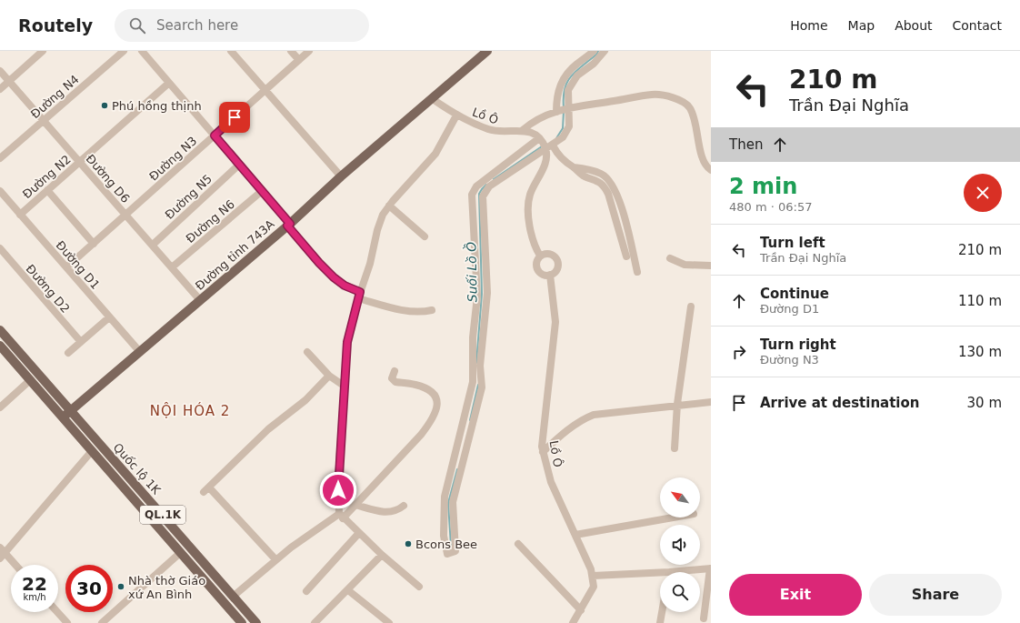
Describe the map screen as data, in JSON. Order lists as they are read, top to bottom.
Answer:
{
  "streets": {
    "main road": ["Đường tỉnh 743A", "Quốc lộ 1K", "QL.1K"],
    "street": [
      "Đường N4",
      "Lồ Ô",
      "Đường N3",
      "Đường N2",
      "Đường D6",
      "Đường N5",
      "Đường N6",
      "Đường D1",
      "Đường D2"
    ]
  },
  "crossings": [
    ["Đường N4", "Đường D6"],
    ["Lồ Ô", "Đường tỉnh 743A"],
    ["Đường N3", "Đường D6"],
    ["Đường N3", "Đường D1"],
    ["Đường N2", "Đường D6"],
    ["Đường N2", "Đường D1"],
    ["Đường D6", "Đường N5"],
    ["Đường D6", "Đường N6"],
    ["Đường D6", "Đường tỉnh 743A"],
    ["Đường tỉnh 743A", "Đường D1"],
    ["Đường tỉnh 743A", "Quốc lộ 1K"]
  ],
  "districts": ["NỘI HÓA 2"],
  "water": ["Suối Lồ Ồ"],
  "places": ["Phú hồng thịnh", "Bcons Bee", "Nhà thờ Giáo xứ An Bình"],
  "north": "top left",
  "page": {
    "header": "Routely",
    "search": "Search here",
    "nav": [
      "Home",
      "Map",
      "About",
      "Contact"
    ],
    "turn": ["210 m", "Trần Đại Nghĩa"],
    "then": "Then",
    "heading": ["2 min", "480 m · 06:57"],
    "list": [
      {
        "name": "Turn left",
        "note": "Trần Đại Nghĩa",
        "value": "210 m"
      },
      {
        "name": "Continue",
        "note": "Đường D1",
        "value": "110 m"
      },
      {
        "name": "Turn right",
        "note": "Đường N3",
        "value": "130 m"
      },
      {
        "name": "Arrive at destination",
        "value": "30 m"
      }
    ],
    "speed": "22 km/h",
    "limit": "30",
    "buttons": ["Exit", "Share"]
  }
}
